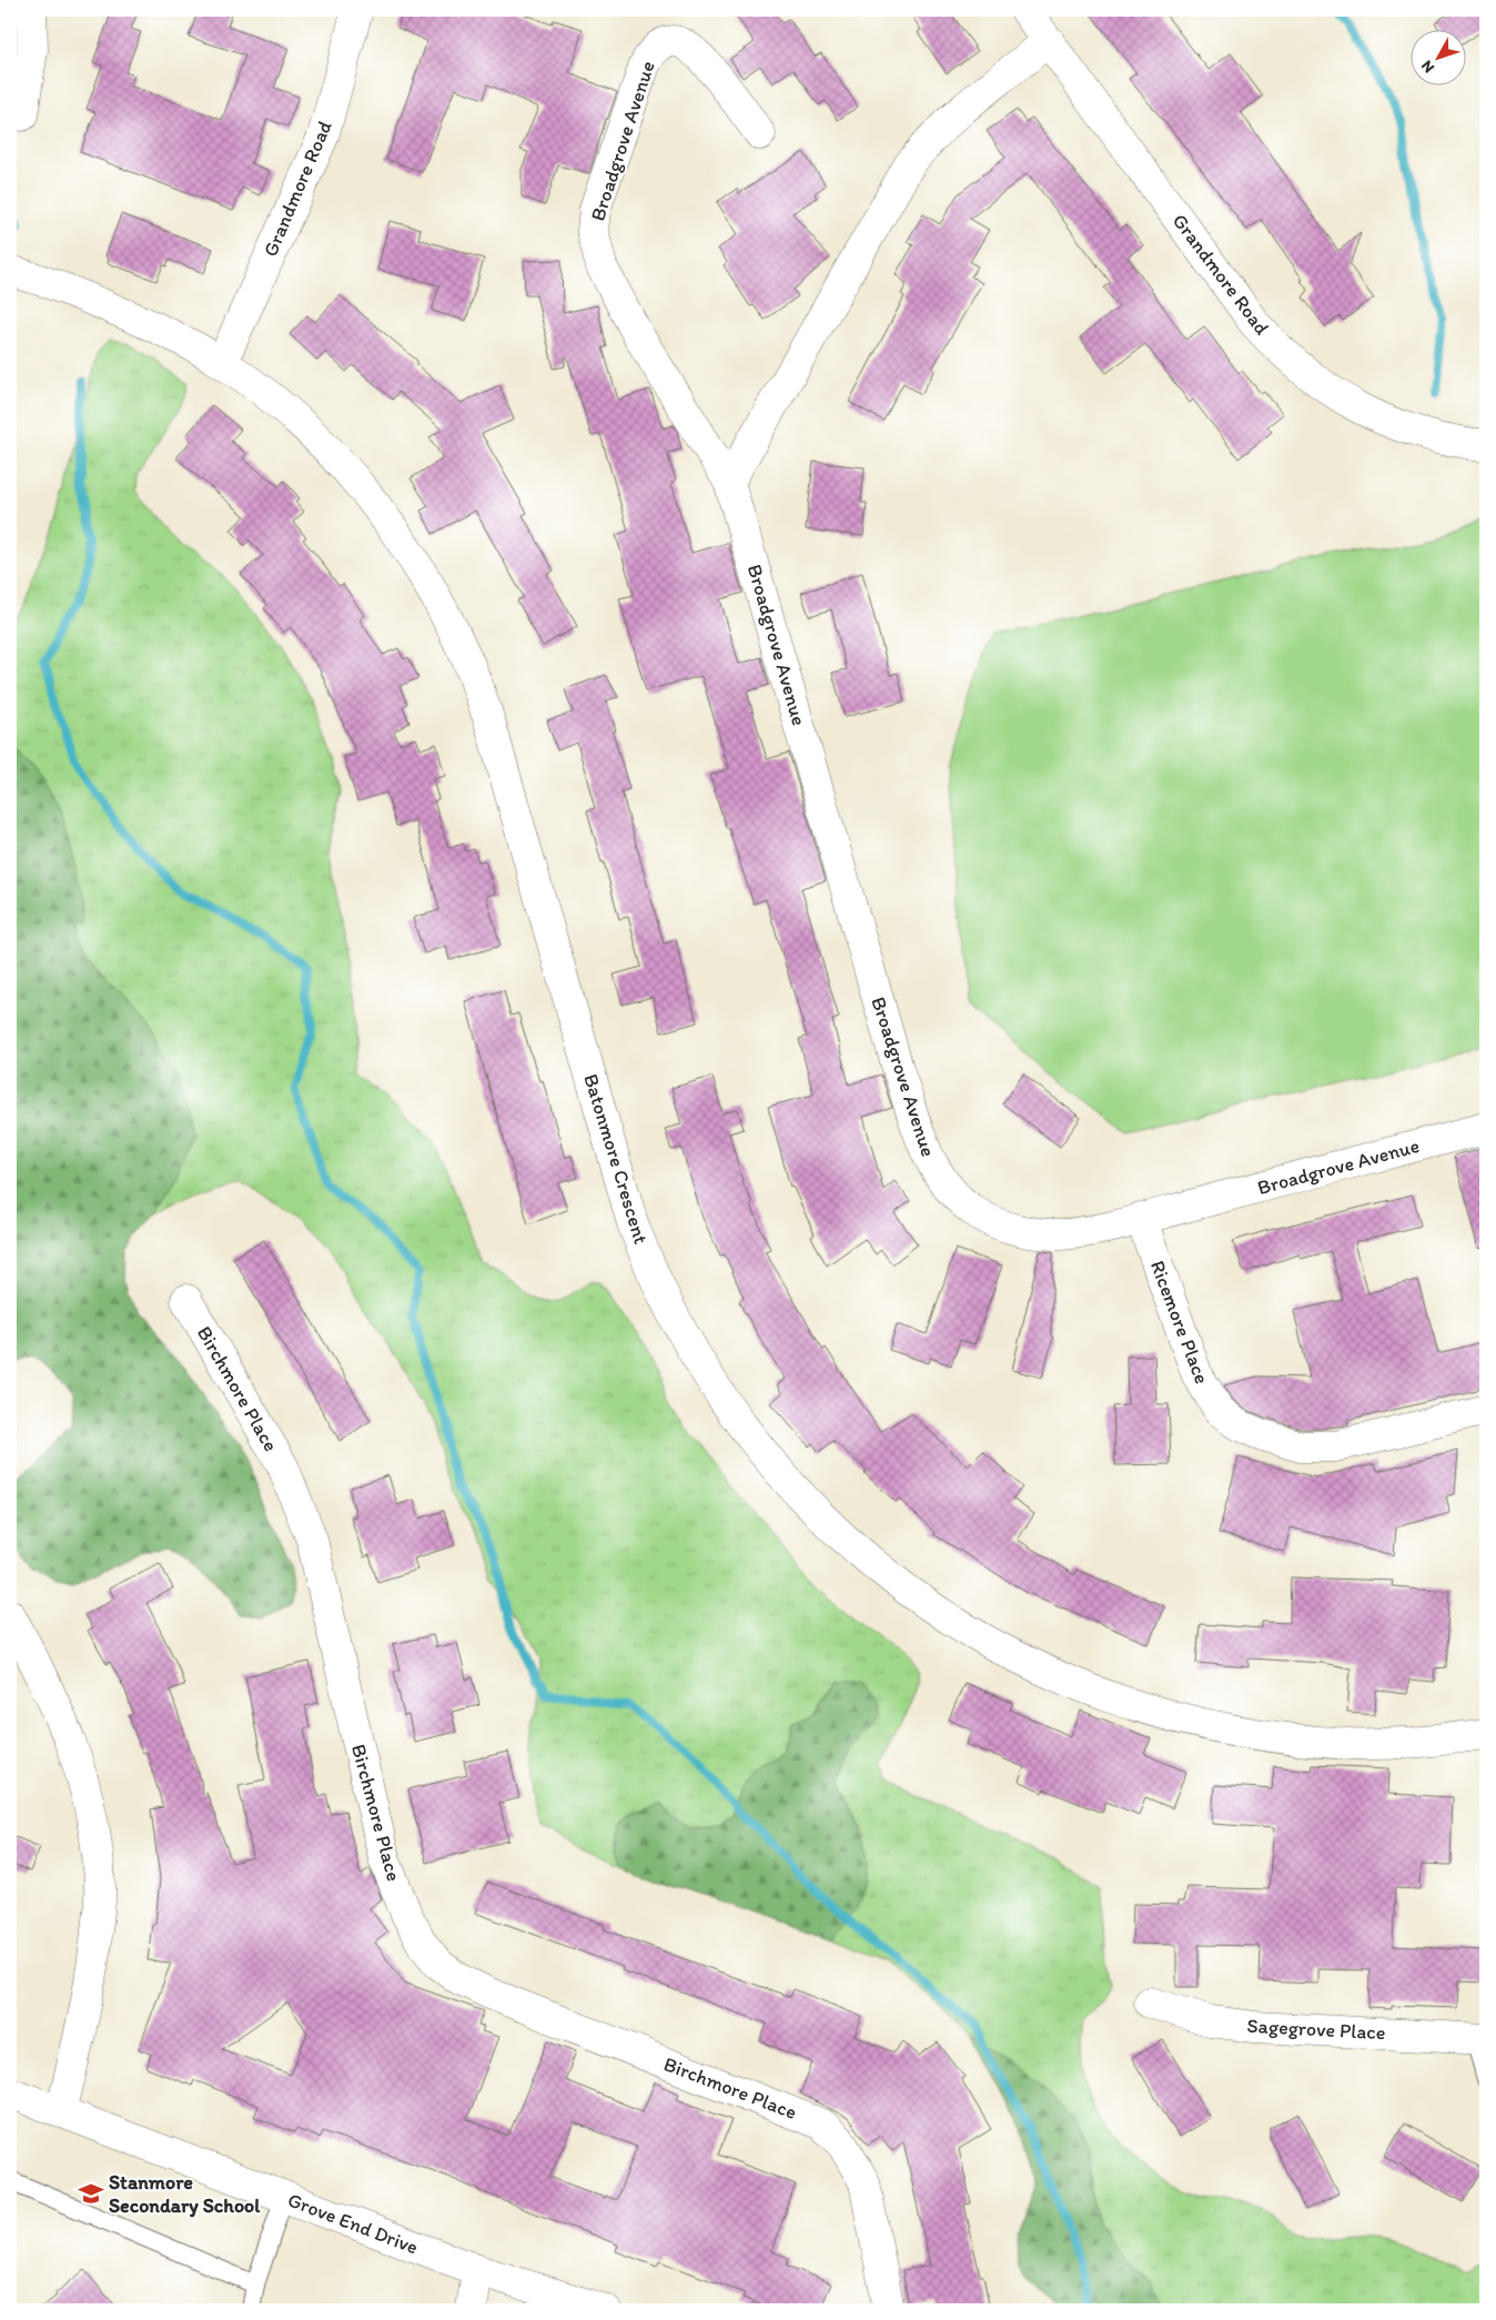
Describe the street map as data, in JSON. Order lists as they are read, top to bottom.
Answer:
{
  "streets": {
    "street": [
      "Broadgrove Avenue",
      "Grandmore Road",
      "Batonmore Crescent",
      "Ricemore Place",
      "Birchmore Place",
      "Sagegrove Place",
      "Grove End Drive"
    ]
  },
  "crossings": [
    ["Broadgrove Avenue", "Ricemore Place"],
    ["Grandmore Road", "Batonmore Crescent"]
  ],
  "places": {
    "school or university": ["Stanmore Secondary School"]
  },
  "north": "bottom left"
}
